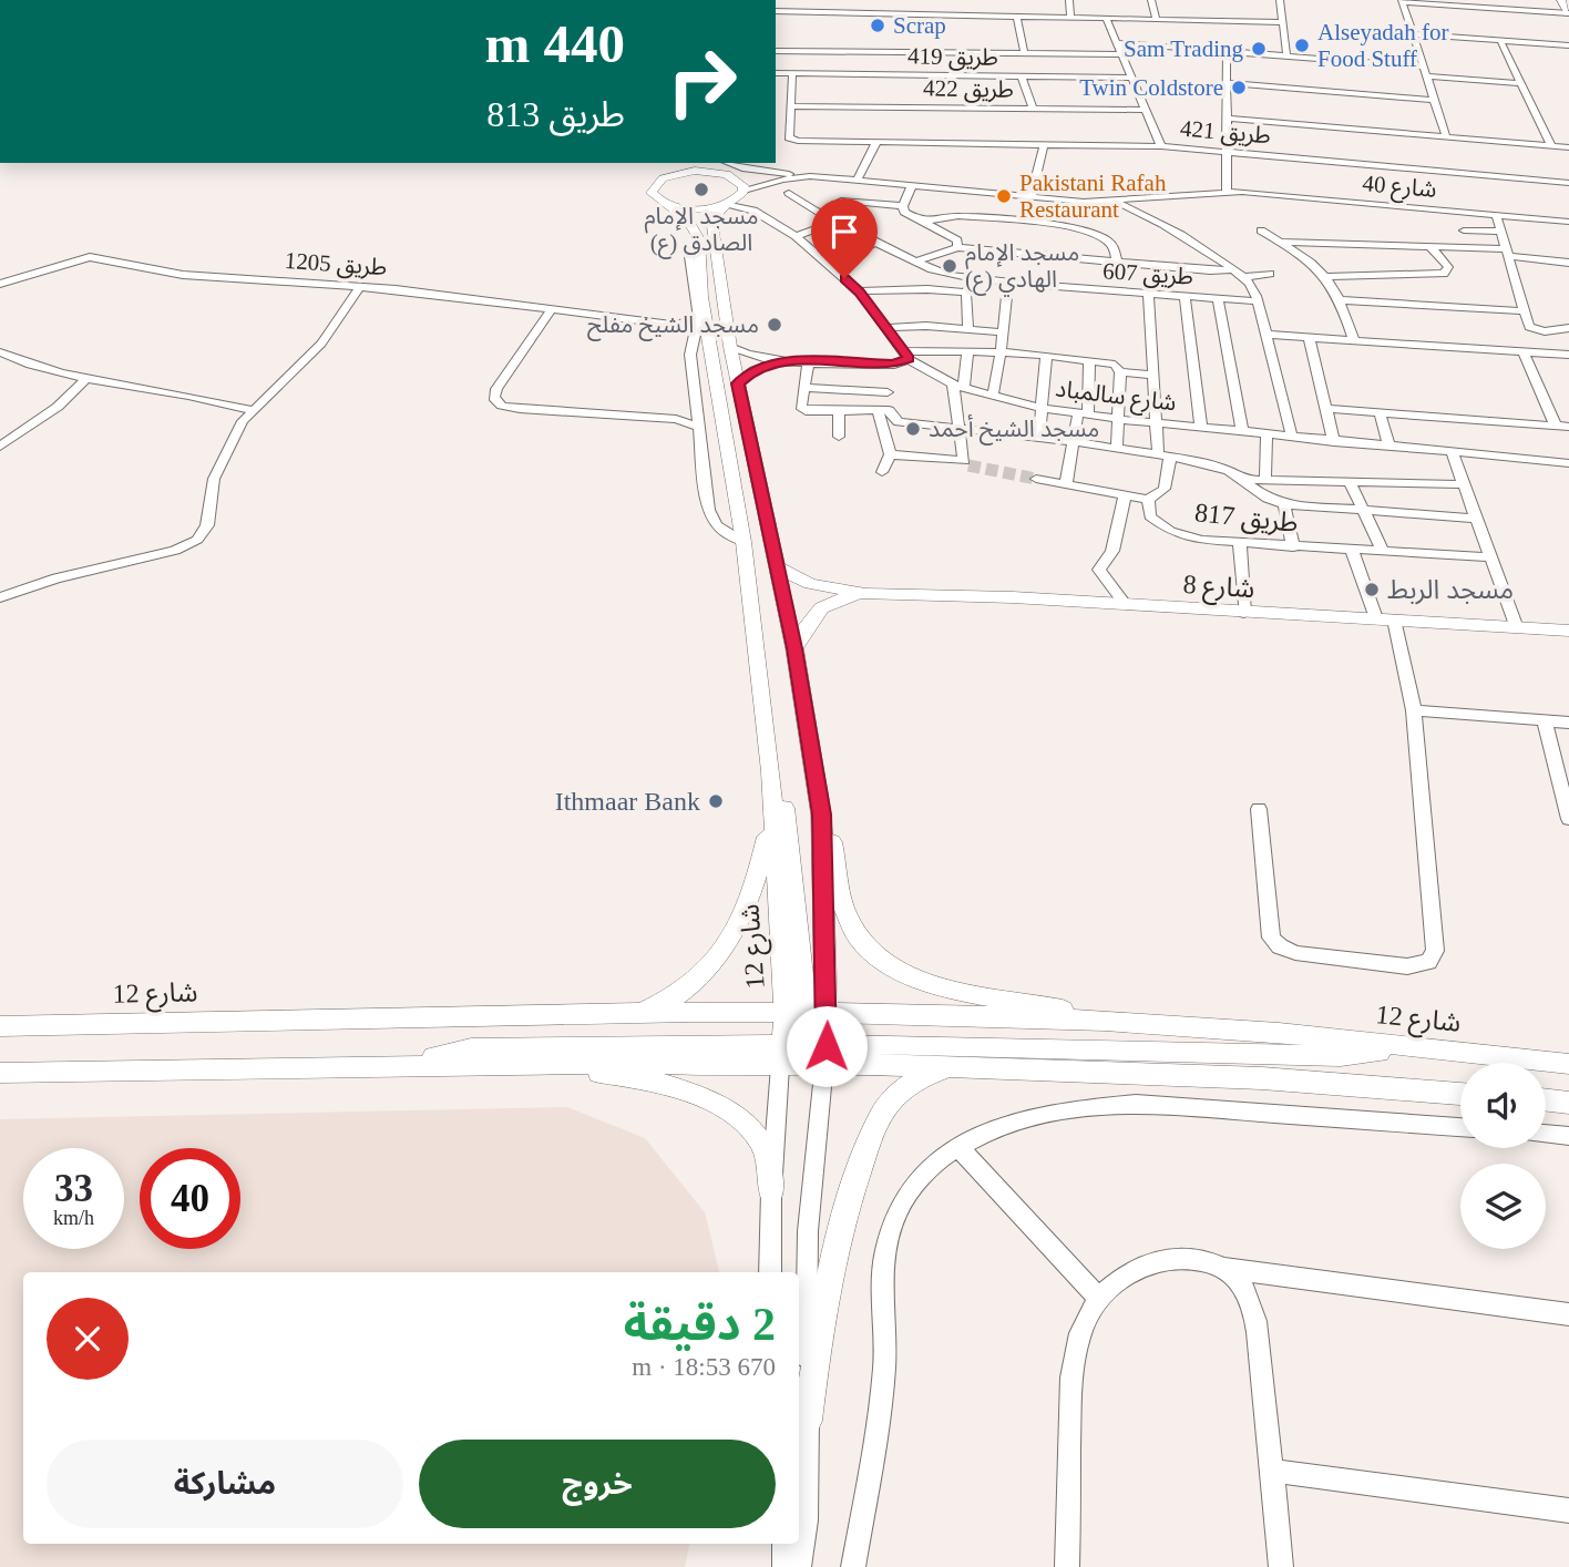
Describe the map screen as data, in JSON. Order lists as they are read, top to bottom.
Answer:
{
  "streets": {
    "street": [
      "طريق 419",
      "طريق 422",
      "طريق 421",
      "شارع 40",
      "طريق 1205",
      "طريق 607",
      "شارع سالمباد",
      "طريق 817",
      "شارع 8",
      "شارع 12"
    ]
  },
  "crossings": [
    ["طريق 422", "طريق 421"],
    ["شارع سالمباد", "شارع 12"],
    ["شارع 8", "شارع 12"]
  ],
  "places": [
    "Scrap",
    "Alseyadah for Food Stuff",
    "Sam Trading",
    "Twin Coldstore",
    "مسجد الإمام الصادق (ع)",
    "Pakistani Rafah Restaurant",
    "مسجد الإمام الهادي (ع)",
    "مسجد الشيخ مفلح",
    "مسجد الشيخ أحمد",
    "مسجد الربط",
    "Ithmaar Bank"
  ],
  "page": {
    "turn": ["440 m", "طريق 813"],
    "speed": "33 km/h",
    "limit": "40",
    "heading": ["2 دقيقة", "670 m · 18:53"],
    "buttons": ["خروج", "مشاركة"]
  }
}
